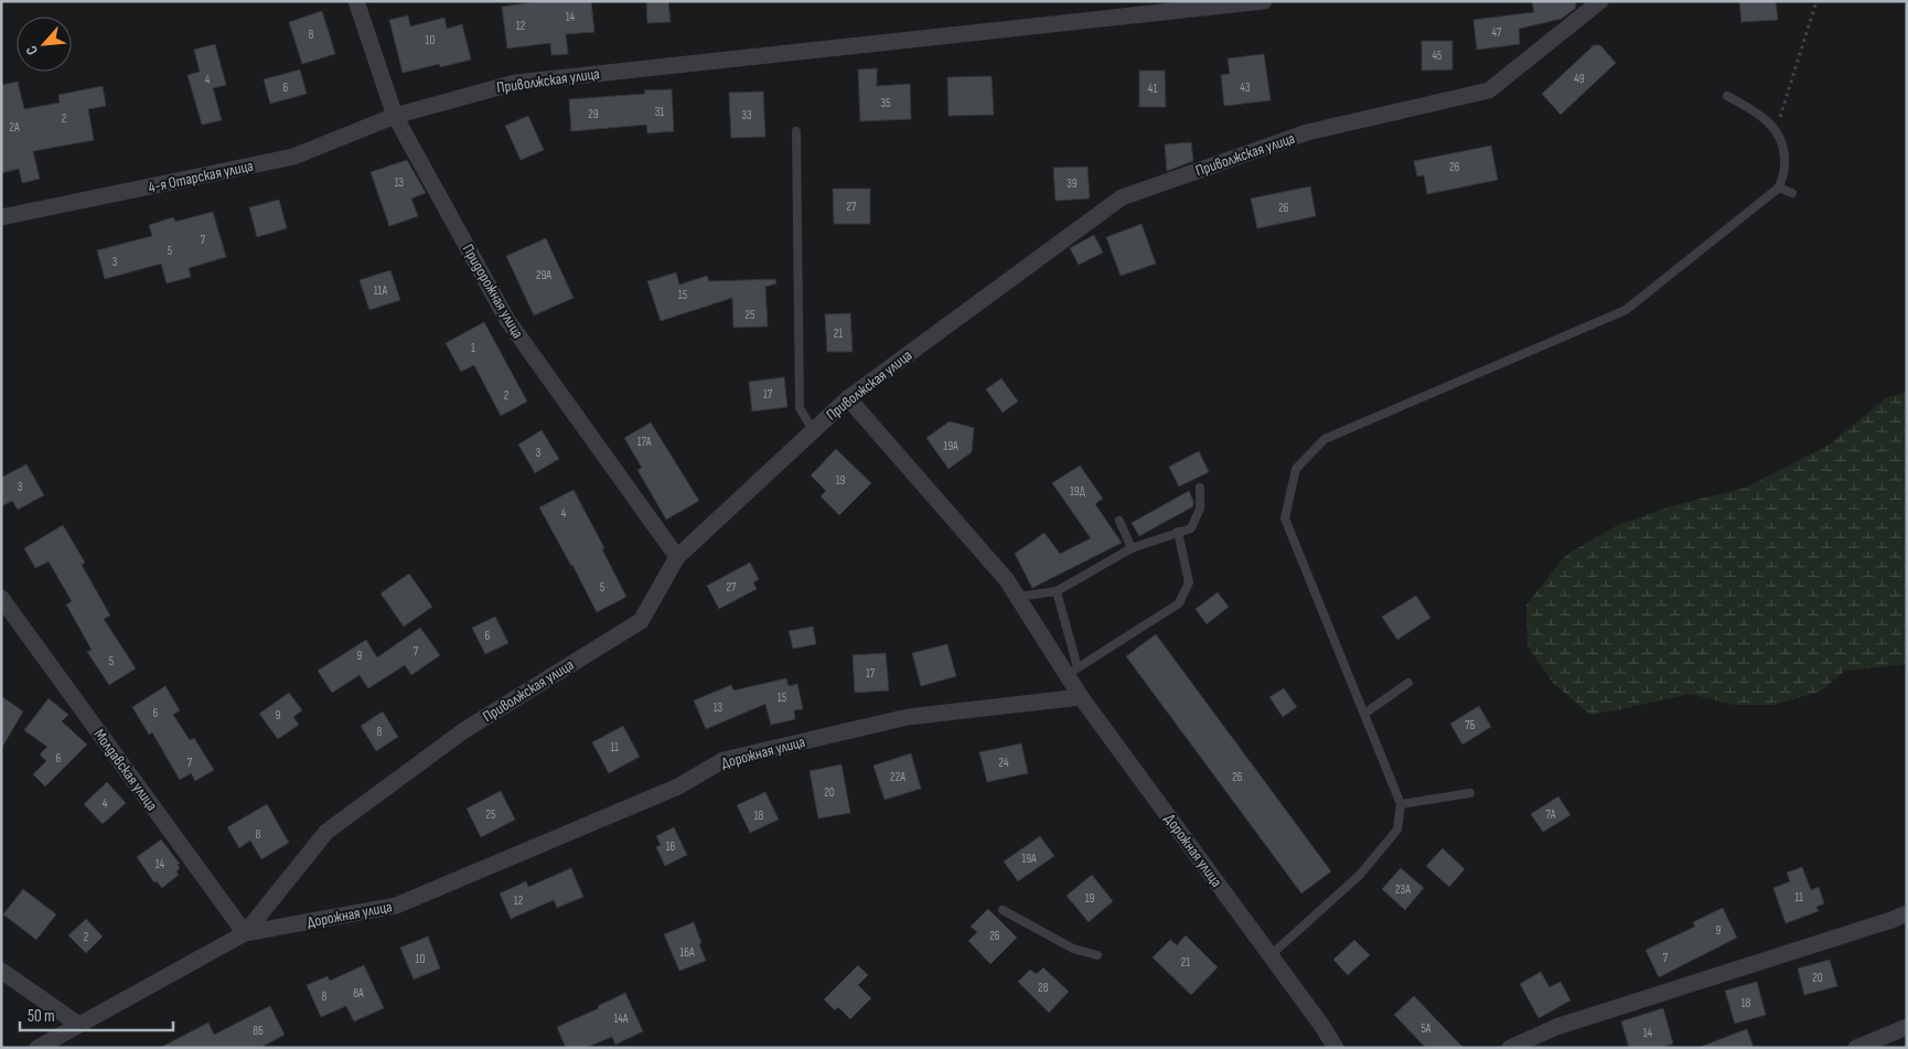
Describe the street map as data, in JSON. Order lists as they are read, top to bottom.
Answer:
{
  "streets": {
    "street": [
      "Приволжская улица",
      "4-я Отарская улица",
      "Придорожная улица",
      "Дорожная улица",
      "Молдавская улица"
    ]
  },
  "crossings": [
    ["Приволжская улица", "4-я Отарская улица"],
    ["Приволжская улица", "Придорожная улица"],
    ["Приволжская улица", "Дорожная улица"],
    ["Приволжская улица", "Молдавская улица"],
    ["4-я Отарская улица", "Придорожная улица"],
    ["Дорожная улица", "Молдавская улица"]
  ],
  "house_numbers": [
    "14",
    "12",
    "47",
    "8",
    "10",
    "45",
    "49",
    "4",
    "6",
    "43",
    "41",
    "35",
    "31",
    "29",
    "33",
    "2",
    "2А",
    "26",
    "13",
    "39",
    "27",
    "26",
    "7",
    "5",
    "3",
    "29А",
    "11А",
    "15",
    "25",
    "21",
    "1",
    "17",
    "2",
    "17А",
    "19А",
    "3",
    "19",
    "3",
    "19Д",
    "4",
    "5",
    "27",
    "6",
    "7",
    "9",
    "5",
    "17",
    "15",
    "13",
    "6",
    "9",
    "7Б",
    "8",
    "11",
    "6",
    "7",
    "24",
    "22А",
    "26",
    "20",
    "4",
    "25",
    "7А",
    "18",
    "8",
    "16",
    "19А",
    "14",
    "23А",
    "11",
    "19",
    "12",
    "9",
    "26",
    "2",
    "16А",
    "7",
    "10",
    "21",
    "20",
    "28",
    "8А",
    "8",
    "18",
    "14А",
    "5А",
    "8Б",
    "14"
  ],
  "scale_bar": "50 m",
  "north": "bottom left"
}
